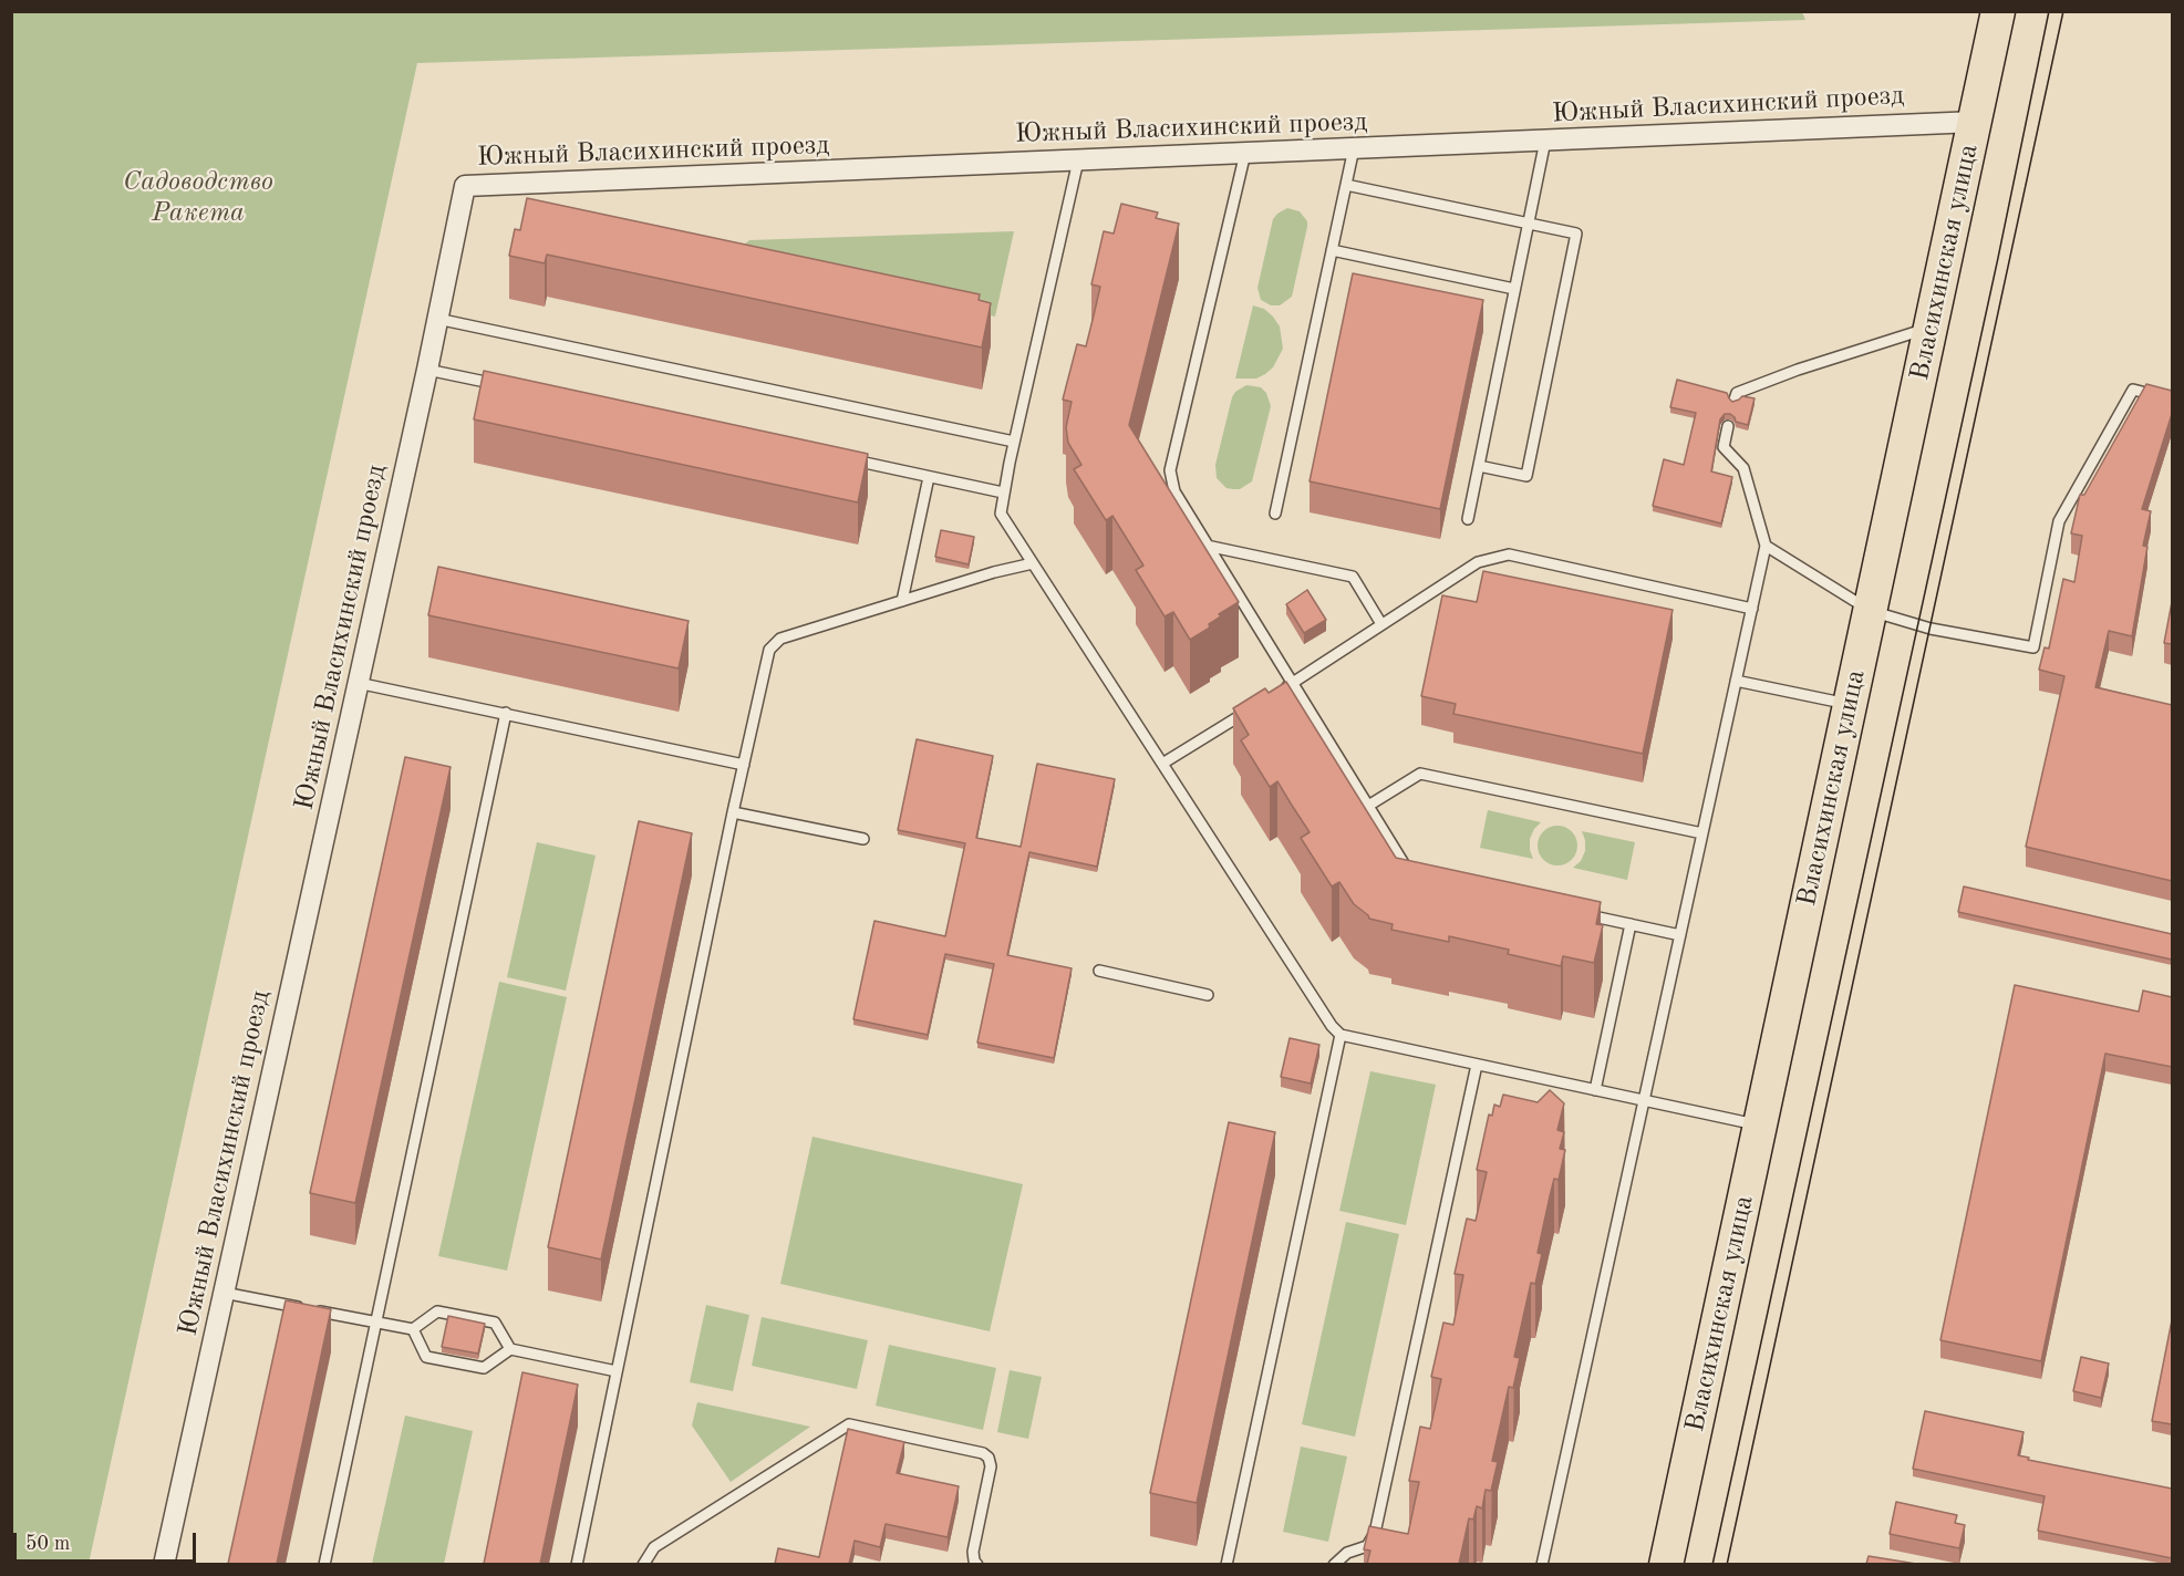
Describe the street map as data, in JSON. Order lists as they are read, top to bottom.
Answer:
{
  "streets": {
    "highway": ["Власихинская улица"],
    "street": ["Южный Власихинский проезд"]
  },
  "crossings": [
    ["Южный Власихинский проезд", "Власихинская улица"]
  ],
  "parks": ["Садоводство Ракета"],
  "scale_bar": "50 m"
}
